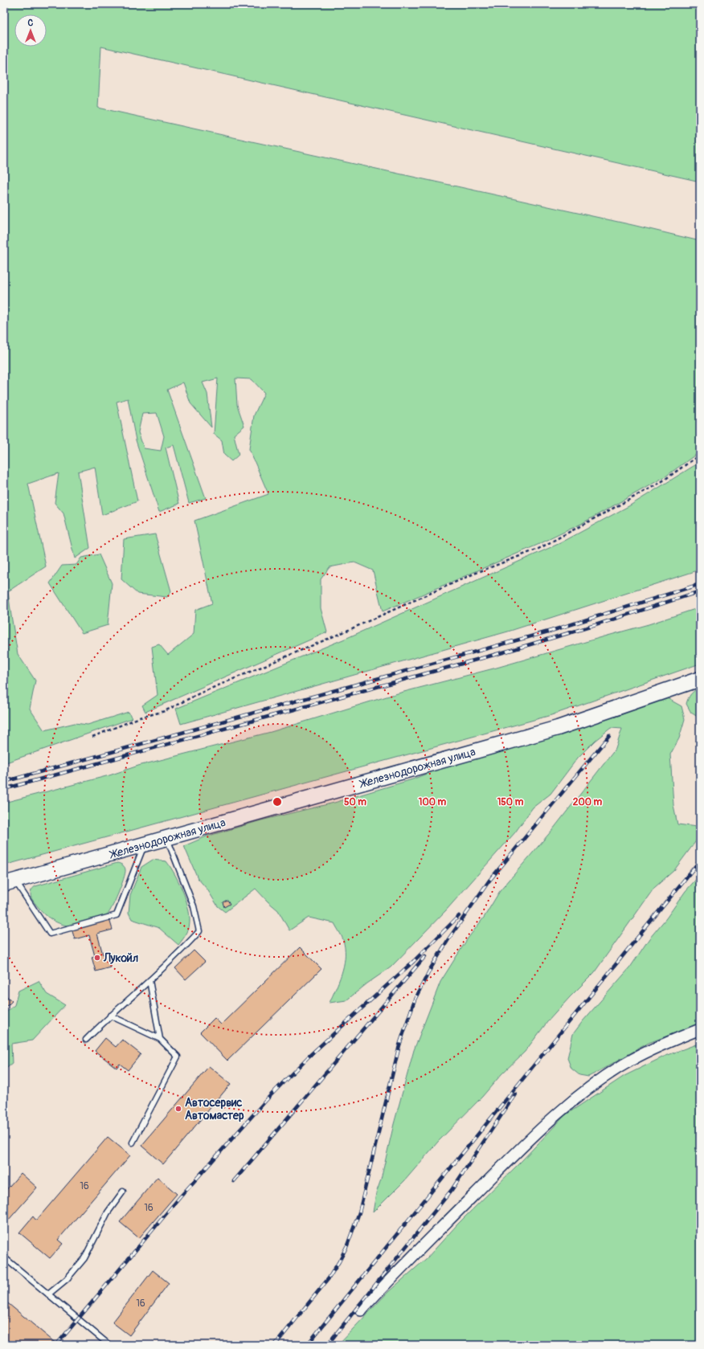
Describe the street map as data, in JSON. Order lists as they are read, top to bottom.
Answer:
{
  "streets": {
    "main road": ["Железнодорожная улица"]
  },
  "places": ["Лукойл", "Автосервис Автомастер"],
  "house_numbers": ["16", "16", "16"],
  "north": "top",
  "rings": [
    "50 m",
    "100 m",
    "150 m",
    "200 m"
  ]
}
